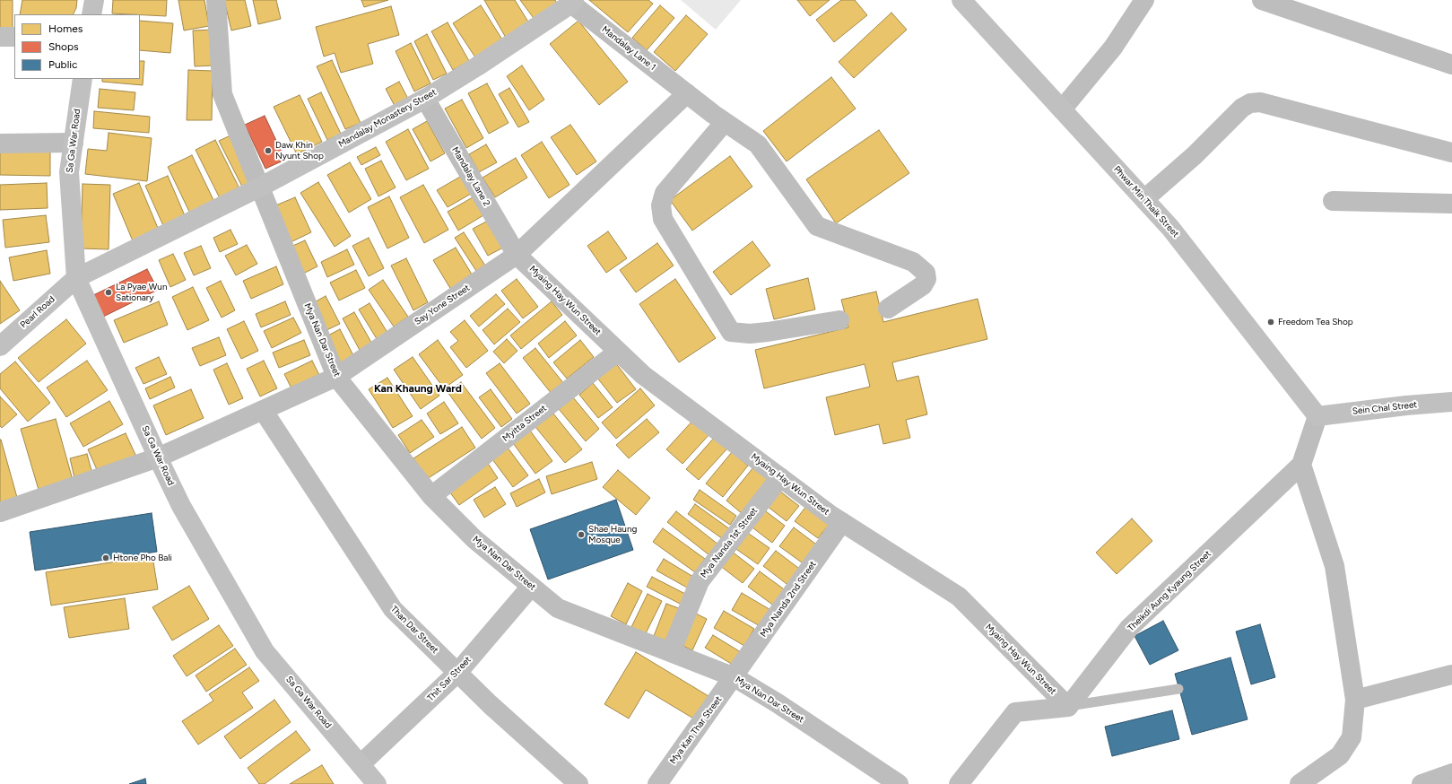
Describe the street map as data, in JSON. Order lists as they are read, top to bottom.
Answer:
{
  "streets": {
    "street": [
      "Mandalay Lane 1",
      "Mandalay Monastery Street",
      "Sa Ga War Road",
      "Mandalay Lane 2",
      "Phwar Min Thaik Street",
      "Myaing Hay Wun Street",
      "Say Yone Street",
      "Pearl Road",
      "Mya Nan Dar Street",
      "Sein Chal Street",
      "Myitta Street",
      "Mya Nanda 1st Street",
      "Theikdi Aung Kyaung Street",
      "Mya Nanda 2nd Street",
      "Than Dar Street",
      "Thit Sar Street",
      "Mya Kan Thar Street"
    ]
  },
  "crossings": [
    ["Mandalay Lane 1", "Mandalay Monastery Street"],
    ["Mandalay Lane 1", "Say Yone Street"],
    ["Mandalay Monastery Street", "Sa Ga War Road"],
    ["Mandalay Monastery Street", "Mandalay Lane 2"],
    ["Mandalay Monastery Street", "Pearl Road"],
    ["Mandalay Monastery Street", "Mya Nan Dar Street"],
    ["Sa Ga War Road", "Say Yone Street"],
    ["Sa Ga War Road", "Pearl Road"],
    ["Sa Ga War Road", "Thit Sar Street"],
    ["Mandalay Lane 2", "Myaing Hay Wun Street"],
    ["Mandalay Lane 2", "Say Yone Street"],
    ["Phwar Min Thaik Street", "Sein Chal Street"],
    ["Phwar Min Thaik Street", "Theikdi Aung Kyaung Street"],
    ["Myaing Hay Wun Street", "Say Yone Street"],
    ["Myaing Hay Wun Street", "Myitta Street"],
    ["Myaing Hay Wun Street", "Mya Nanda 1st Street"],
    ["Myaing Hay Wun Street", "Theikdi Aung Kyaung Street"],
    ["Myaing Hay Wun Street", "Mya Nanda 2nd Street"],
    ["Say Yone Street", "Mya Nan Dar Street"],
    ["Say Yone Street", "Than Dar Street"],
    ["Mya Nan Dar Street", "Myitta Street"],
    ["Mya Nan Dar Street", "Mya Nanda 1st Street"],
    ["Mya Nan Dar Street", "Mya Nanda 2nd Street"],
    ["Mya Nan Dar Street", "Thit Sar Street"],
    ["Mya Nan Dar Street", "Mya Kan Thar Street"],
    ["Sein Chal Street", "Theikdi Aung Kyaung Street"],
    ["Mya Nanda 2nd Street", "Mya Kan Thar Street"],
    ["Than Dar Street", "Thit Sar Street"]
  ],
  "districts": ["Kan Khaung Ward"],
  "places": [
    "Daw Khin Nyunt Shop",
    "La Pyae Wun Sationary",
    "Freedom Tea Shop",
    "Shae Haung Mosque",
    "Htone Pho Bali"
  ],
  "legend": ["Homes", "Shops", "Public"]
}
